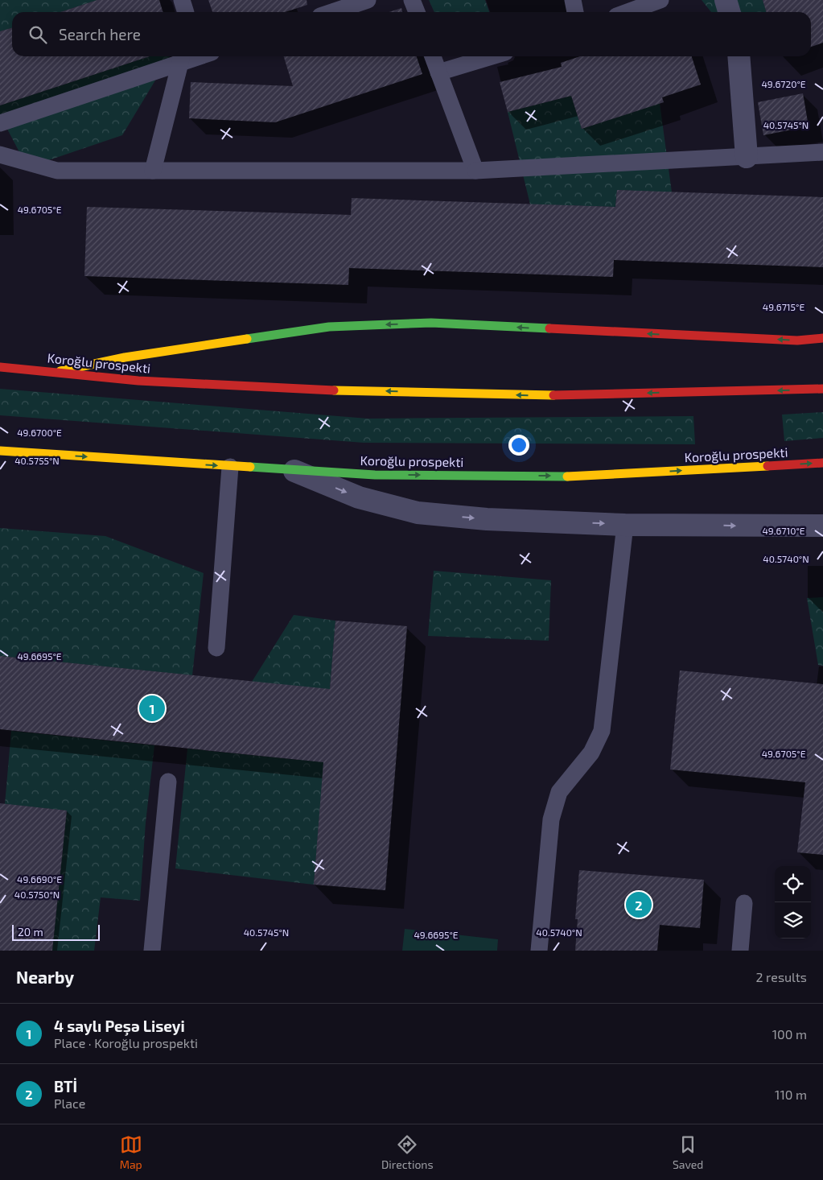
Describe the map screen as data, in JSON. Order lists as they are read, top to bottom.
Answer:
{
  "streets": {
    "main road": ["Koroğlu prospekti"]
  },
  "scale_bar": "20 m",
  "page": {
    "search": "Search here",
    "pins": ["1", "2"],
    "scale": "20 m",
    "heading": ["Nearby", "2 results"],
    "list": [
      {
        "mark": "1",
        "name": "4 saylı Peşə Liseyi",
        "note": "Place · Koroğlu prospekti",
        "value": "100 m"
      },
      {
        "mark": "2",
        "name": "BTİ",
        "note": "Place",
        "value": "110 m"
      }
    ],
    "nav": ["Map", "Directions", "Saved"]
  },
  "coordinates": [
    "49.6720°E",
    "40.5745°N",
    "49.6705°E",
    "49.6715°E",
    "49.6700°E",
    "40.5755°N",
    "49.6710°E",
    "40.5740°N",
    "49.6695°E",
    "49.6690°E",
    "40.5750°N"
  ]
}
